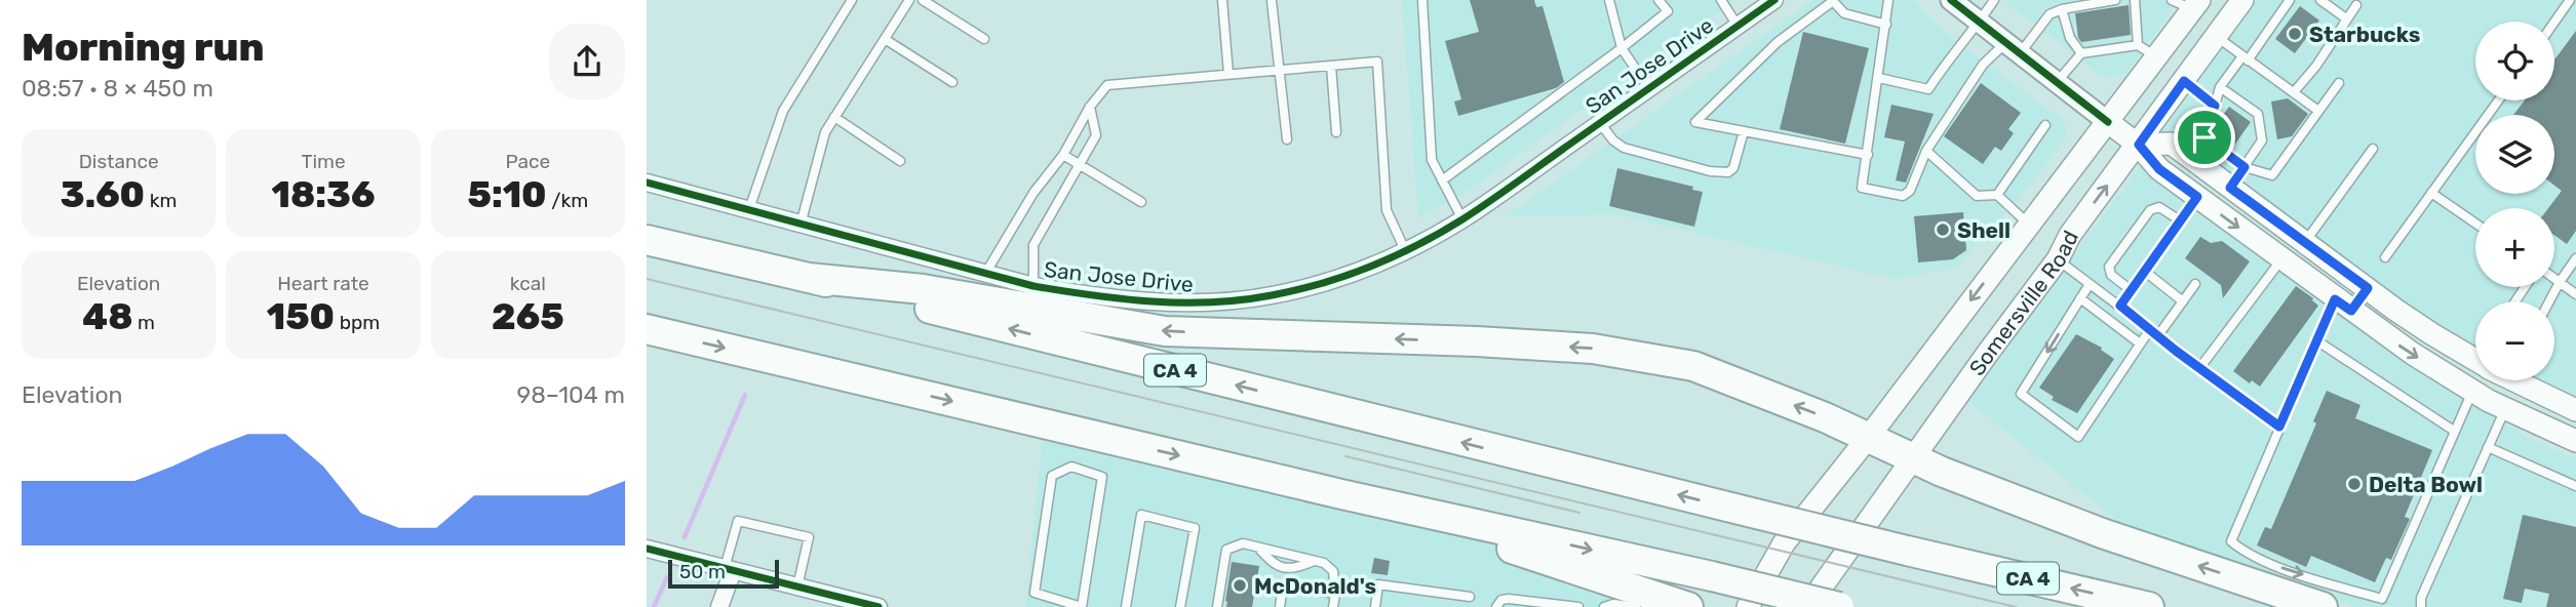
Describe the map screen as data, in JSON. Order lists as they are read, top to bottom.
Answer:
{
  "streets": {
    "highway": ["CA 4"],
    "main road": ["Somersville Road"],
    "street": ["San Jose Drive"]
  },
  "places": [
    "Starbucks",
    "Shell",
    "Delta Bowl",
    "McDonald's"
  ],
  "scale_bar": "50 m",
  "page": {
    "heading": ["Morning run", "08:57 · 8 × 450 m"],
    "map_buttons": ["+", "−"],
    "stats": [
      ["Distance", "3.60 km"],
      ["Time", "18:36"],
      ["Pace", "5:10 /km"],
      ["Elevation", "48 m"],
      ["Heart rate", "150 bpm"],
      ["kcal", "265"]
    ],
    "chart": ["Elevation", "98–104 m"],
    "scale": "50 m"
  }
}
